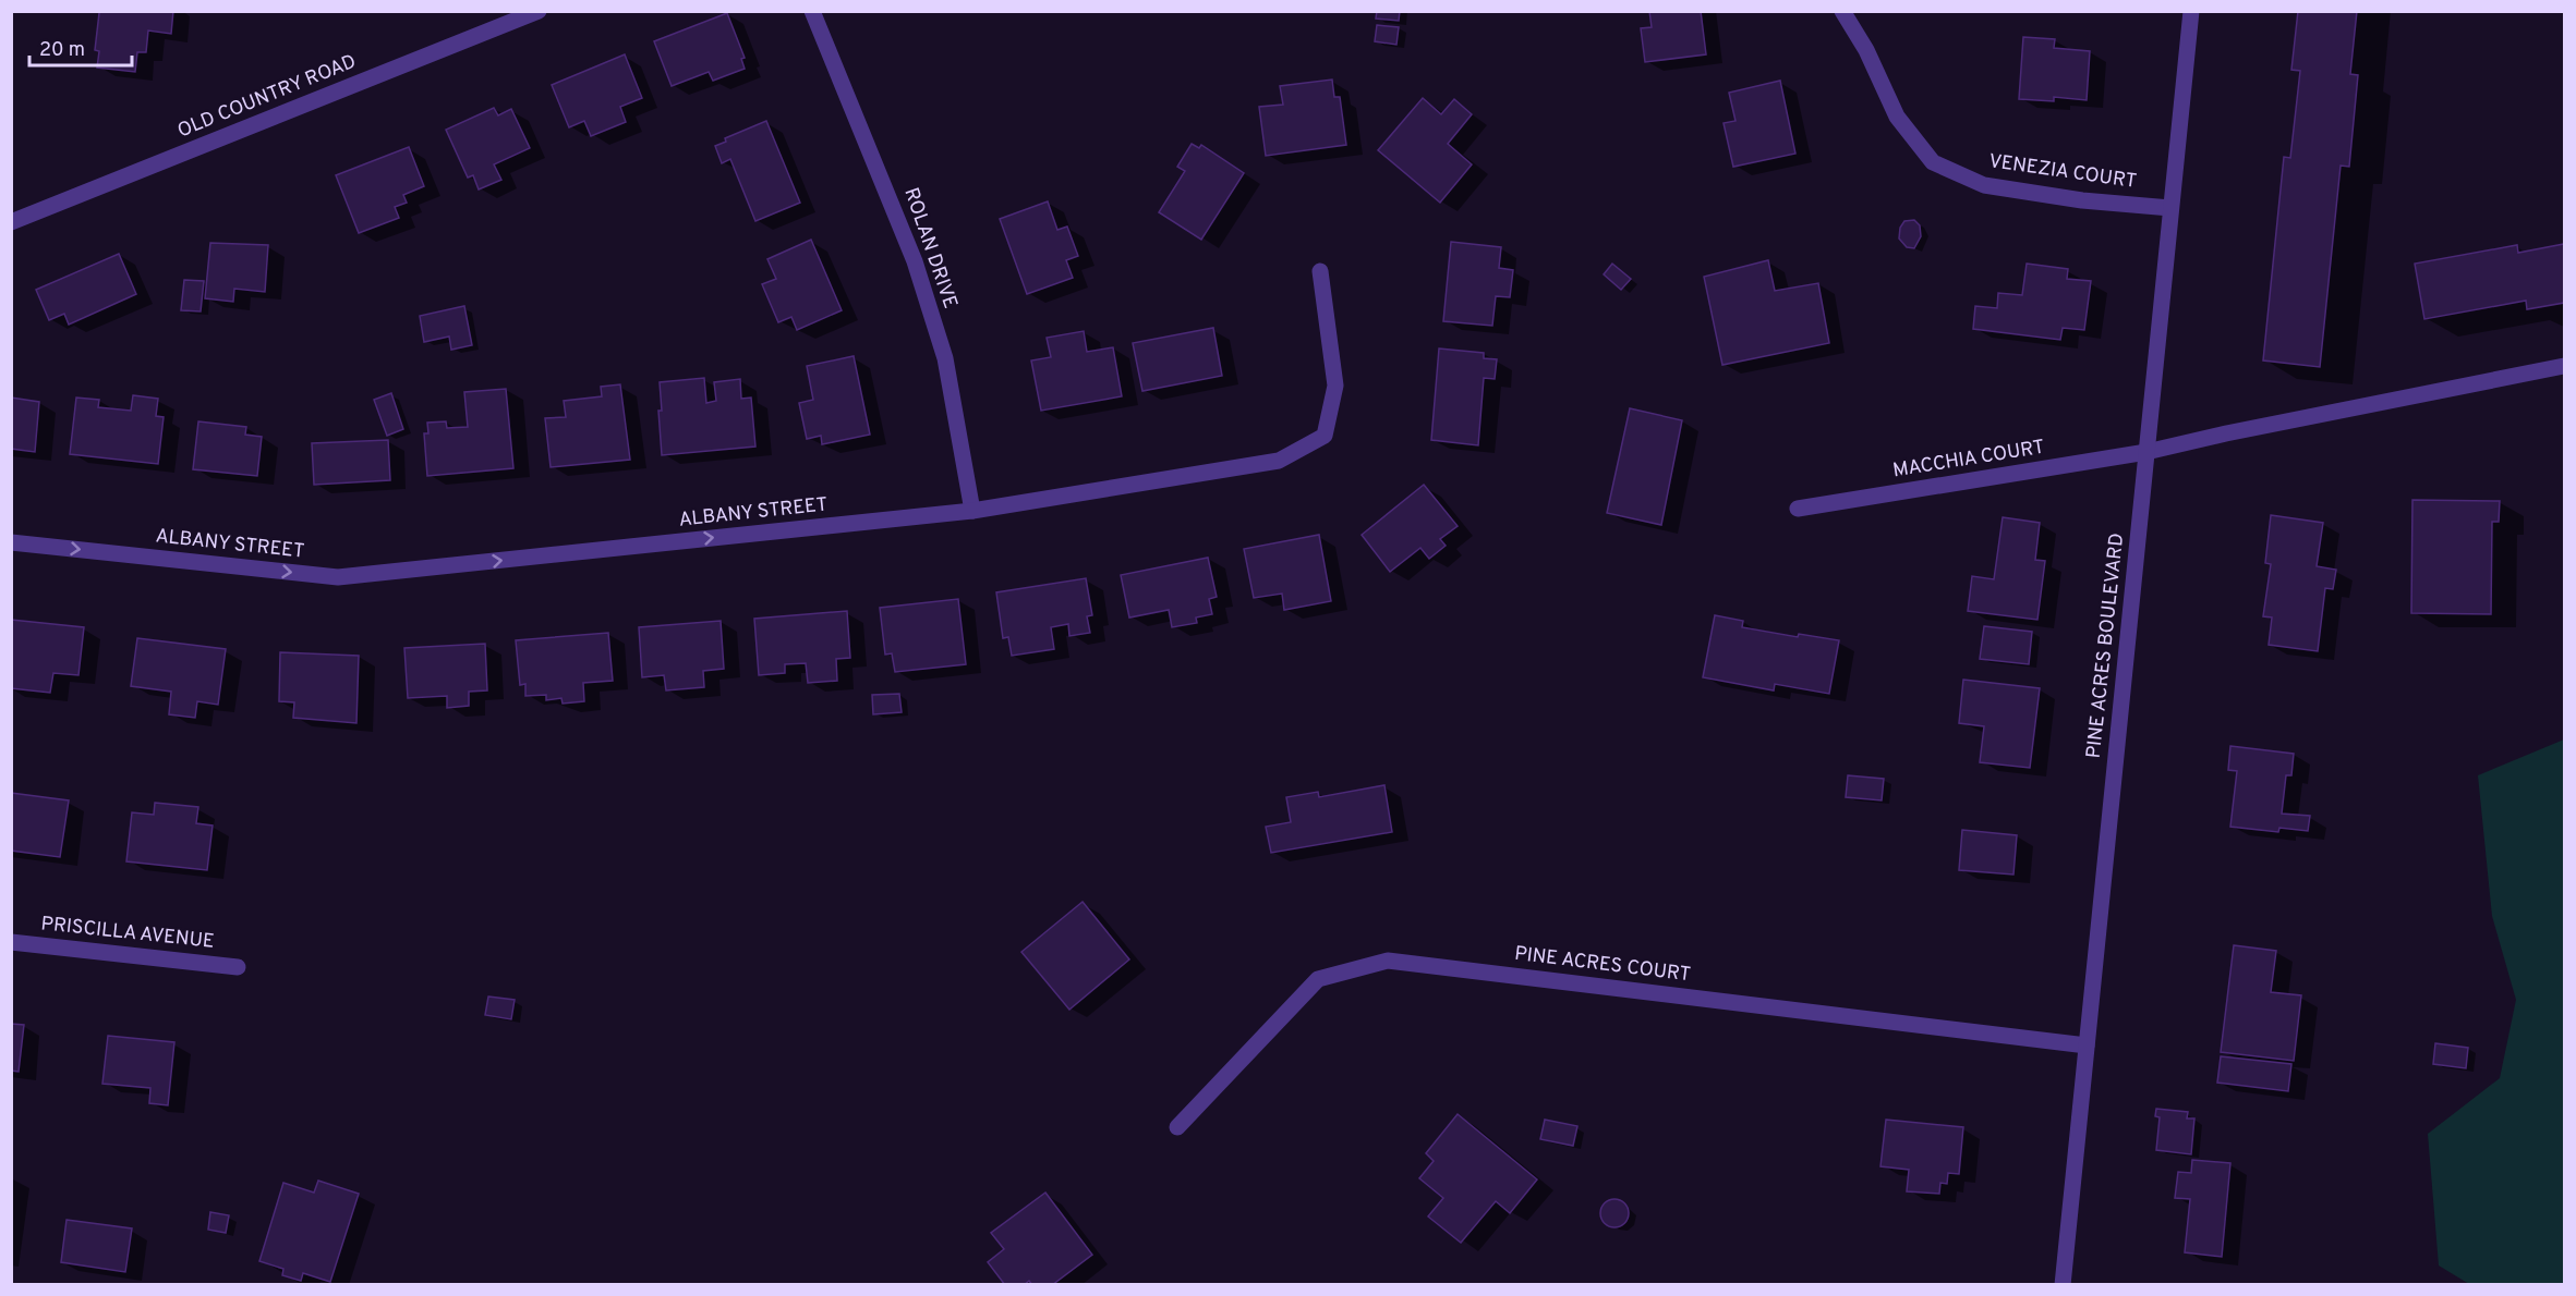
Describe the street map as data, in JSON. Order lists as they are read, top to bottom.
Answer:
{
  "streets": {
    "street": [
      "OLD COUNTRY ROAD",
      "VENEZIA COURT",
      "ROLAN DRIVE",
      "MACCHIA COURT",
      "ALBANY STREET",
      "PINE ACRES BOULEVARD",
      "PRISCILLA AVENUE",
      "PINE ACRES COURT"
    ]
  },
  "crossings": [
    ["VENEZIA COURT", "PINE ACRES BOULEVARD"],
    ["ROLAN DRIVE", "ALBANY STREET"],
    ["MACCHIA COURT", "PINE ACRES BOULEVARD"],
    ["PINE ACRES BOULEVARD", "PINE ACRES COURT"]
  ],
  "one_way": ["ALBANY STREET"],
  "scale_bar": "20 m"
}
